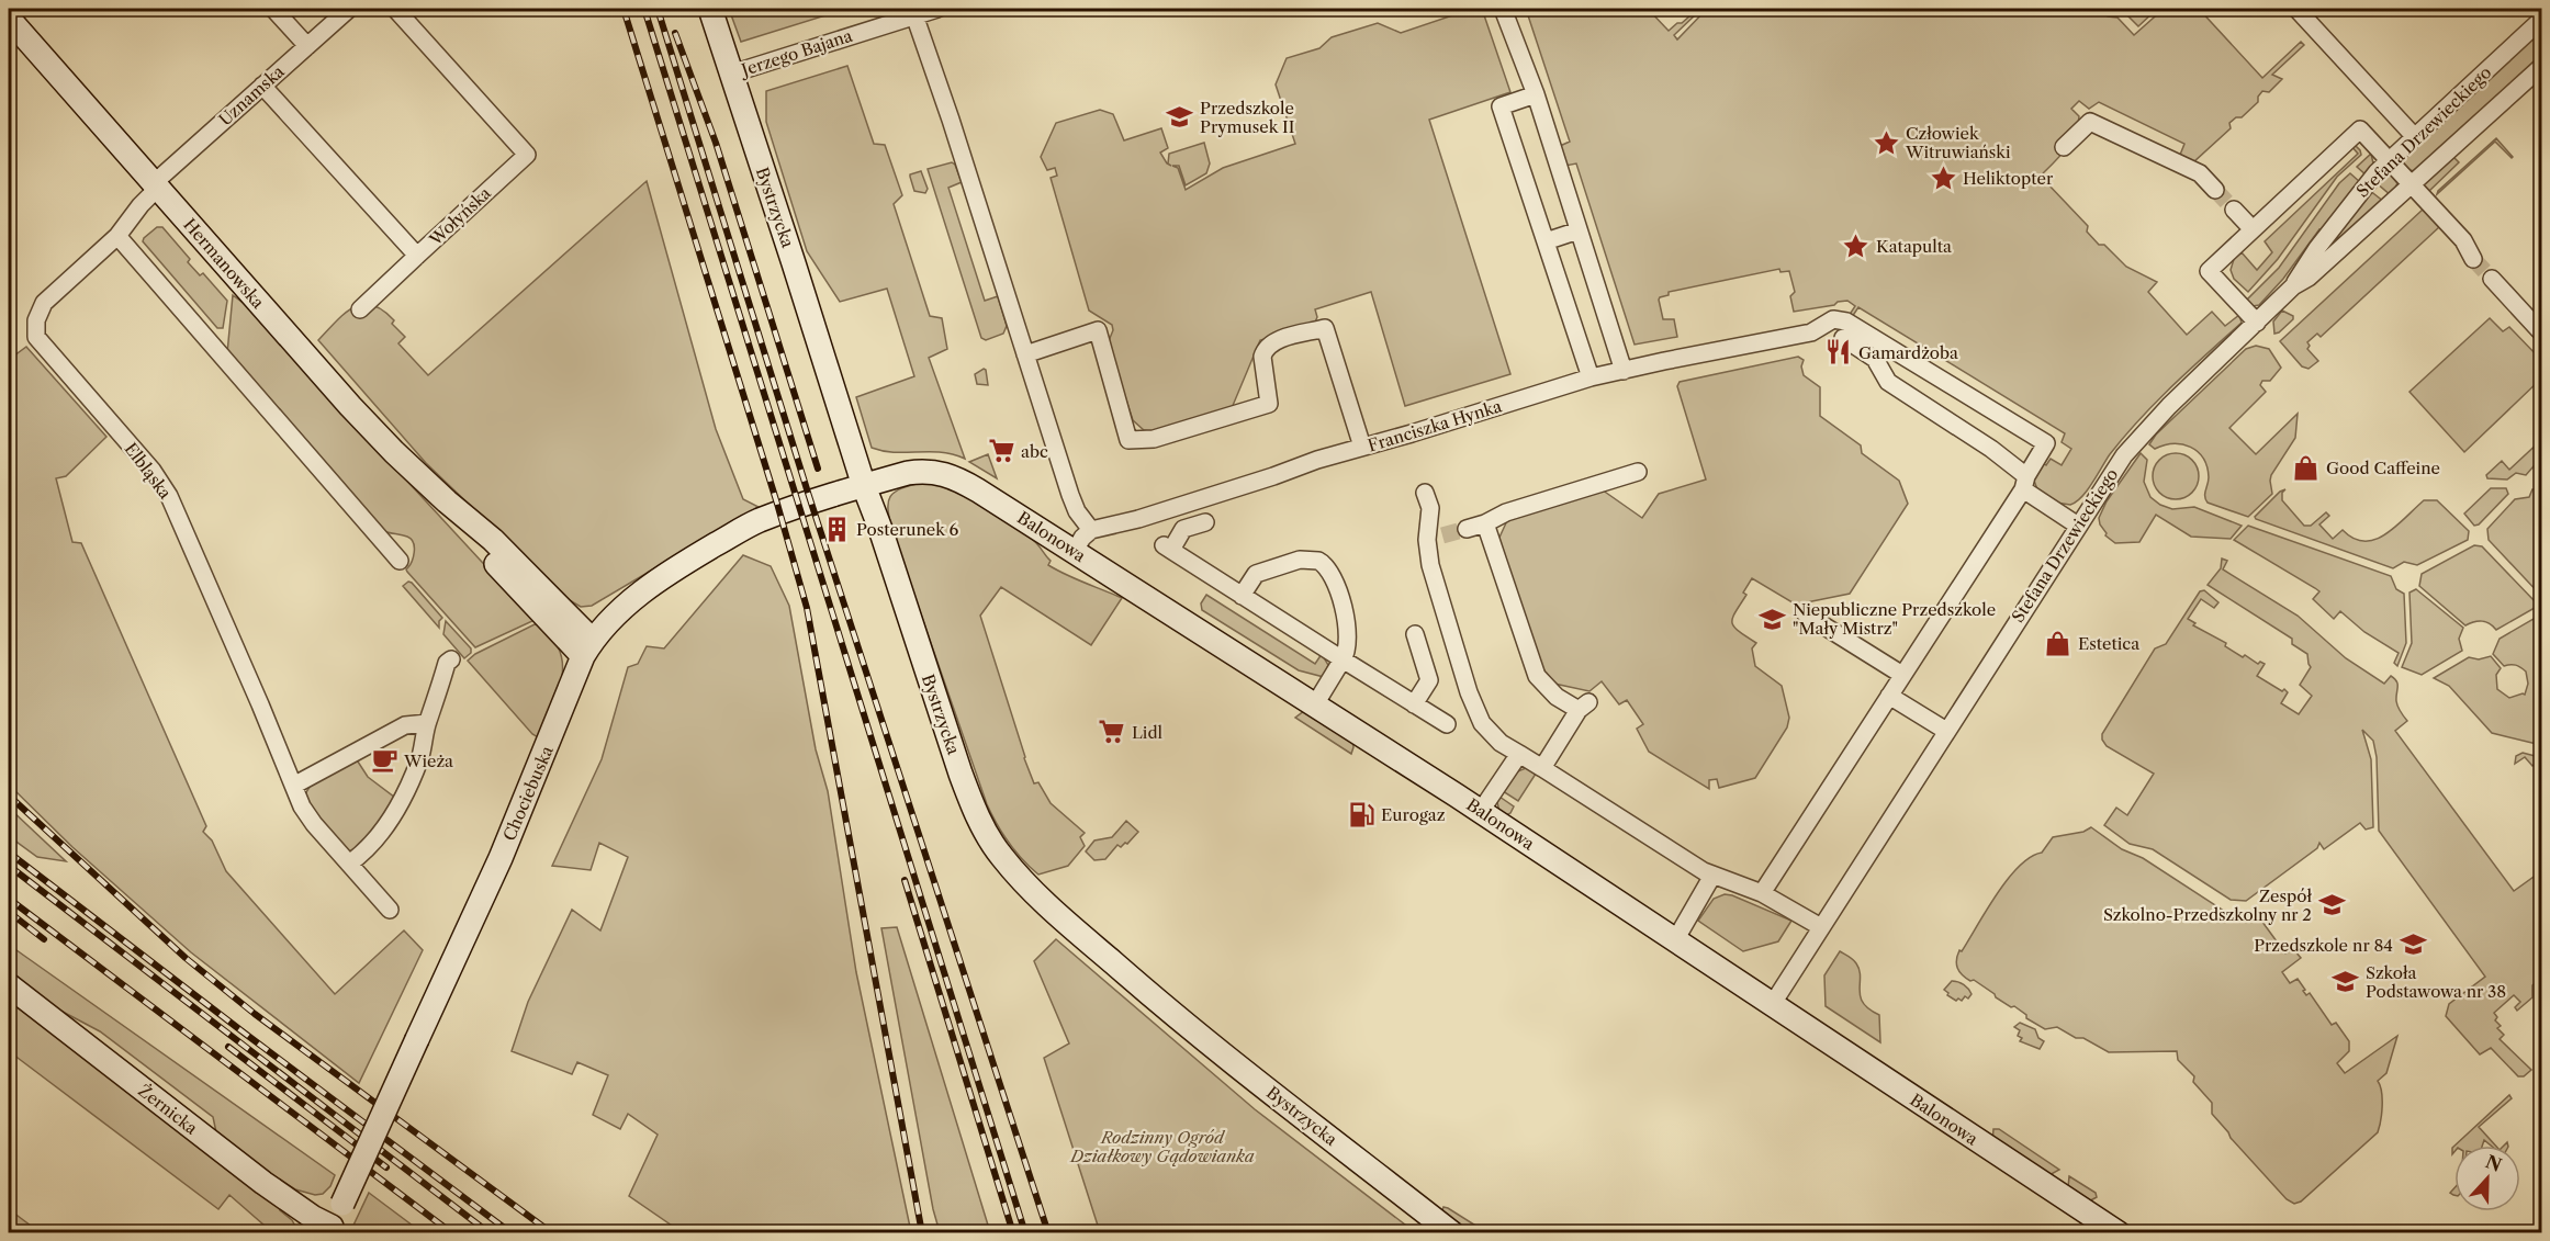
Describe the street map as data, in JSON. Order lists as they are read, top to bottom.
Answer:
{
  "streets": {
    "street": [
      "Jerzego Bajana",
      "Uznamska",
      "Stefana Drzewieckiego",
      "Bystrzycka",
      "Wołyńska",
      "Hermanowska",
      "Franciszka Hynka",
      "Elbląska",
      "Balonowa",
      "Chociebuska",
      "Żernicka"
    ]
  },
  "crossings": [
    ["Jerzego Bajana", "Bystrzycka"],
    ["Uznamska", "Wołyńska"],
    ["Uznamska", "Hermanowska"],
    ["Uznamska", "Elbląska"],
    ["Stefana Drzewieckiego", "Balonowa"],
    ["Bystrzycka", "Balonowa"],
    ["Bystrzycka", "Chociebuska"],
    ["Hermanowska", "Elbląska"],
    ["Hermanowska", "Chociebuska"],
    ["Balonowa", "Chociebuska"],
    ["Chociebuska", "Żernicka"]
  ],
  "parks": ["Rodzinny Ogród Działkowy Gądowianka"],
  "places": {
    "school or university": [
      "Przedszkole Prymusek II",
      "Niepubliczne Przedszkole \"Mały Mistrz\"",
      "Zespół Szkolno-Przedszkolny nr 2",
      "Przedszkole nr 84",
      "Szkoła Podstawowa nr 38"
    ],
    "place": ["Człowiek Witruwiański", "Heliktopter", "Katapulta"],
    "restaurant": ["Gamardżoba"],
    "supermarket": ["abc", "Lidl"],
    "shop": ["Good Caffeine", "Estetica"],
    "building": ["Posterunek 6"],
    "cafe": ["Wieża"],
    "fuel station": ["Eurogaz"]
  },
  "north": "top"
}
